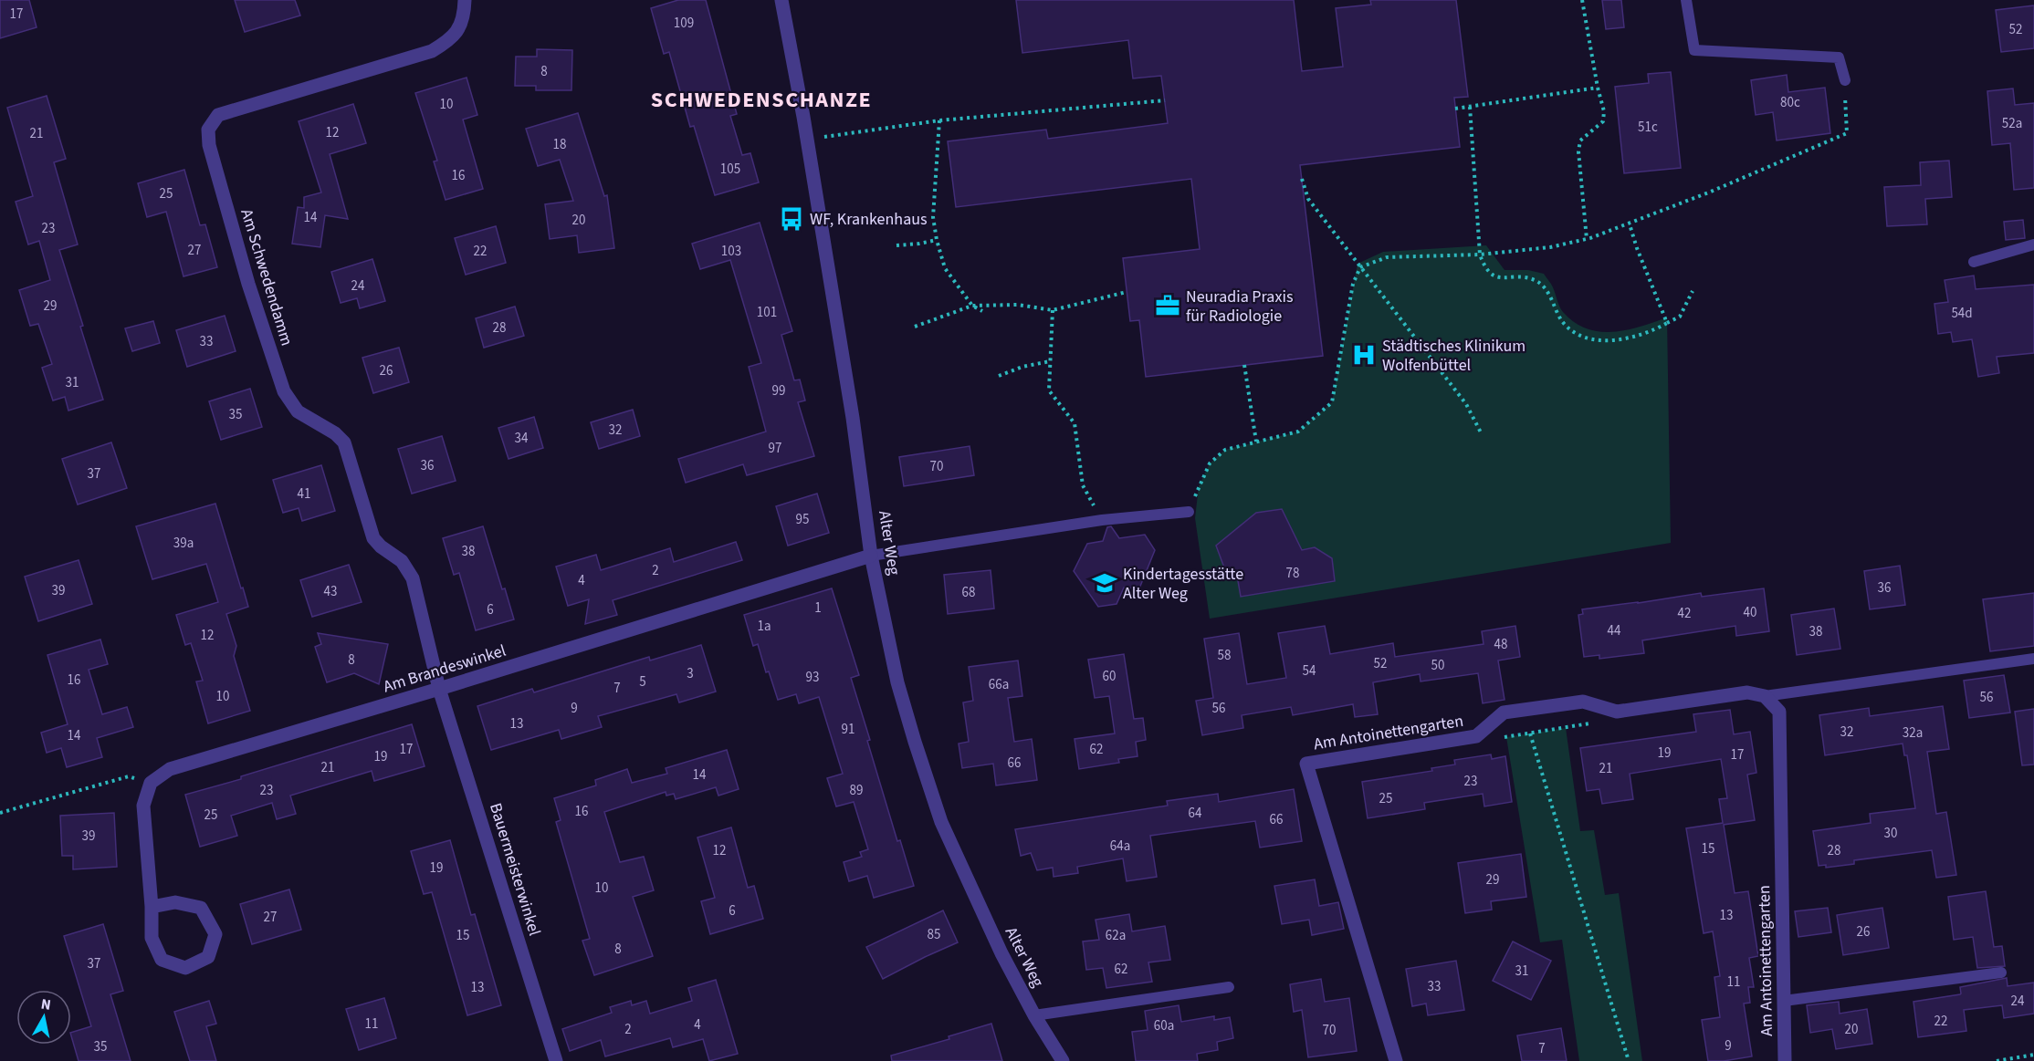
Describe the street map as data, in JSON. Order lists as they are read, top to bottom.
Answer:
{
  "streets": {
    "street": [
      "Am Schwedendamm",
      "Alter Weg",
      "Am Brandeswinkel",
      "Am Antoinettengarten",
      "Bauermeisterwinkel"
    ]
  },
  "crossings": [
    ["Am Schwedendamm", "Am Brandeswinkel"],
    ["Am Schwedendamm", "Bauermeisterwinkel"],
    ["Alter Weg", "Am Brandeswinkel"],
    ["Am Brandeswinkel", "Bauermeisterwinkel"]
  ],
  "districts": ["SCHWEDENSCHANZE"],
  "places": {
    "bus stop": ["WF, Krankenhaus"],
    "office": ["Neuradia Praxis für Radiologie"],
    "hospital": ["Städtisches Klinikum Wolfenbüttel"],
    "school or university": ["Kindertagesstätte Alter Weg"]
  },
  "house_numbers": [
    "17",
    "109",
    "52",
    "8",
    "80c",
    "10",
    "52a",
    "51c",
    "12",
    "21",
    "18",
    "105",
    "16",
    "25",
    "14",
    "20",
    "23",
    "27",
    "22",
    "103",
    "24",
    "29",
    "101",
    "54d",
    "28",
    "33",
    "26",
    "31",
    "99",
    "35",
    "32",
    "34",
    "97",
    "36",
    "70",
    "37",
    "41",
    "95",
    "39a",
    "38",
    "2",
    "78",
    "4",
    "36",
    "39",
    "43",
    "68",
    "1",
    "6",
    "40",
    "42",
    "1a",
    "44",
    "38",
    "12",
    "48",
    "58",
    "8",
    "52",
    "50",
    "54",
    "3",
    "60",
    "93",
    "16",
    "5",
    "66a",
    "7",
    "10",
    "56",
    "9",
    "56",
    "13",
    "91",
    "32",
    "32a",
    "14",
    "17",
    "62",
    "19",
    "17",
    "19",
    "66",
    "21",
    "21",
    "14",
    "23",
    "23",
    "89",
    "25",
    "16",
    "64",
    "25",
    "66",
    "30",
    "39",
    "64a",
    "15",
    "12",
    "28",
    "19",
    "29",
    "10",
    "6",
    "13",
    "27",
    "26",
    "85",
    "15",
    "62a",
    "8",
    "37",
    "62",
    "31",
    "11",
    "33",
    "13",
    "24",
    "22",
    "11",
    "4",
    "60a",
    "2",
    "20",
    "70",
    "9",
    "35",
    "7"
  ],
  "north": "top"
}
